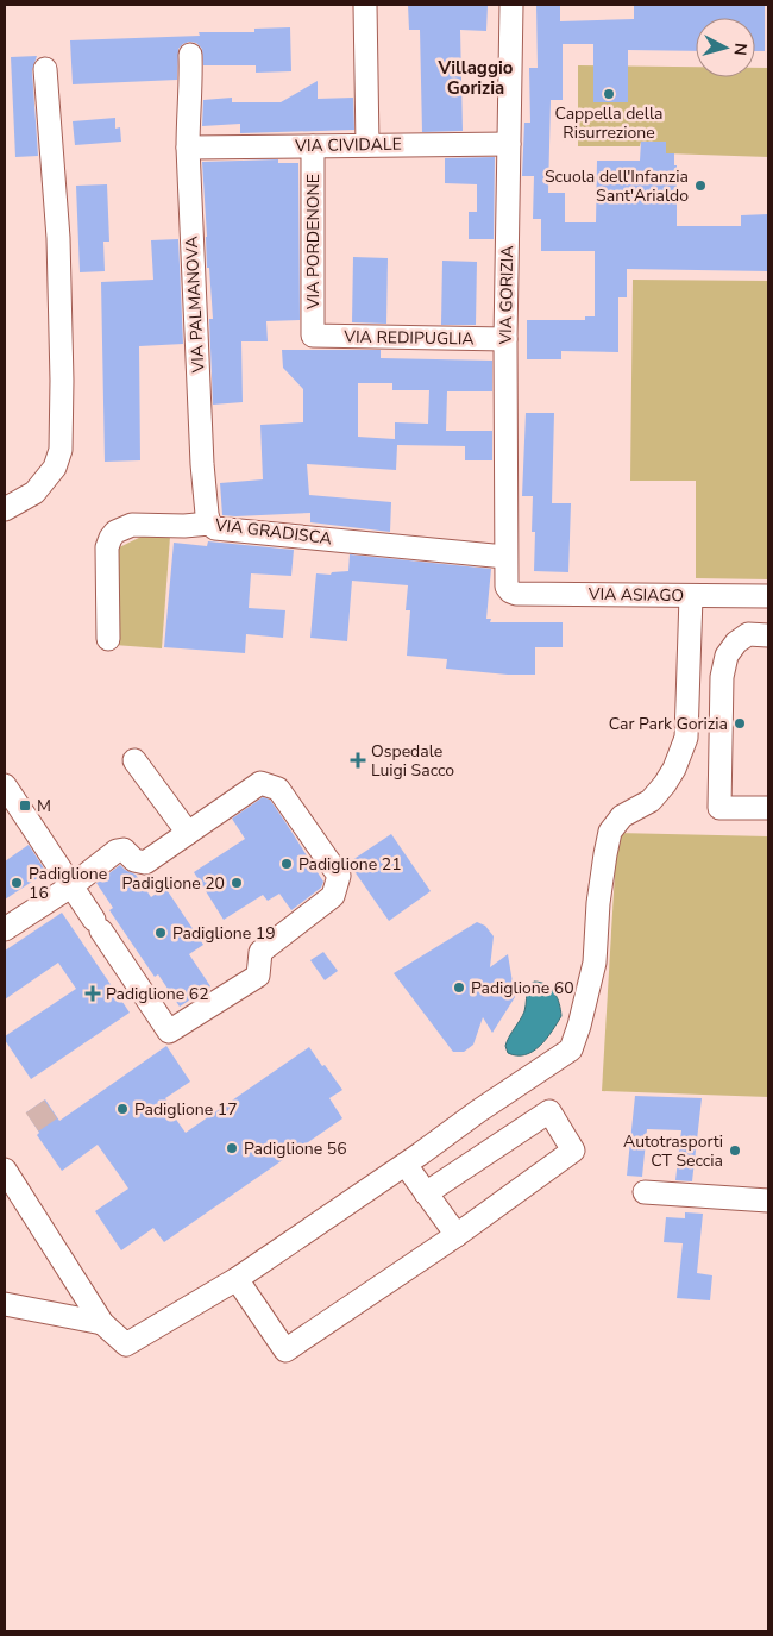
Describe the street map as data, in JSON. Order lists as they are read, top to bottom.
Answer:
{
  "streets": {
    "street": [
      "VIA CIVIDALE",
      "VIA PORDENONE",
      "VIA GORIZIA",
      "VIA PALMANOVA",
      "VIA REDIPUGLIA",
      "VIA GRADISCA",
      "VIA ASIAGO"
    ]
  },
  "crossings": [
    ["VIA CIVIDALE", "VIA PORDENONE"],
    ["VIA CIVIDALE", "VIA GORIZIA"],
    ["VIA CIVIDALE", "VIA PALMANOVA"],
    ["VIA PORDENONE", "VIA REDIPUGLIA"],
    ["VIA GORIZIA", "VIA REDIPUGLIA"],
    ["VIA GORIZIA", "VIA GRADISCA"],
    ["VIA GORIZIA", "VIA ASIAGO"],
    ["VIA PALMANOVA", "VIA GRADISCA"]
  ],
  "districts": ["Villaggio Gorizia"],
  "places": {
    "other": [
      "Cappella della Risurrezione",
      "Scuola dell'Infanzia Sant'Arialdo",
      "Car Park Gorizia",
      "Padiglione 21",
      "Padiglione 16",
      "Padiglione 20",
      "Padiglione 19",
      "Padiglione 60",
      "Padiglione 17",
      "Padiglione 56",
      "Autotrasporti CT Seccia"
    ],
    "health": ["Ospedale Luigi Sacco", "Padiglione 62"],
    "transit": ["M"]
  },
  "north": "right"
}
